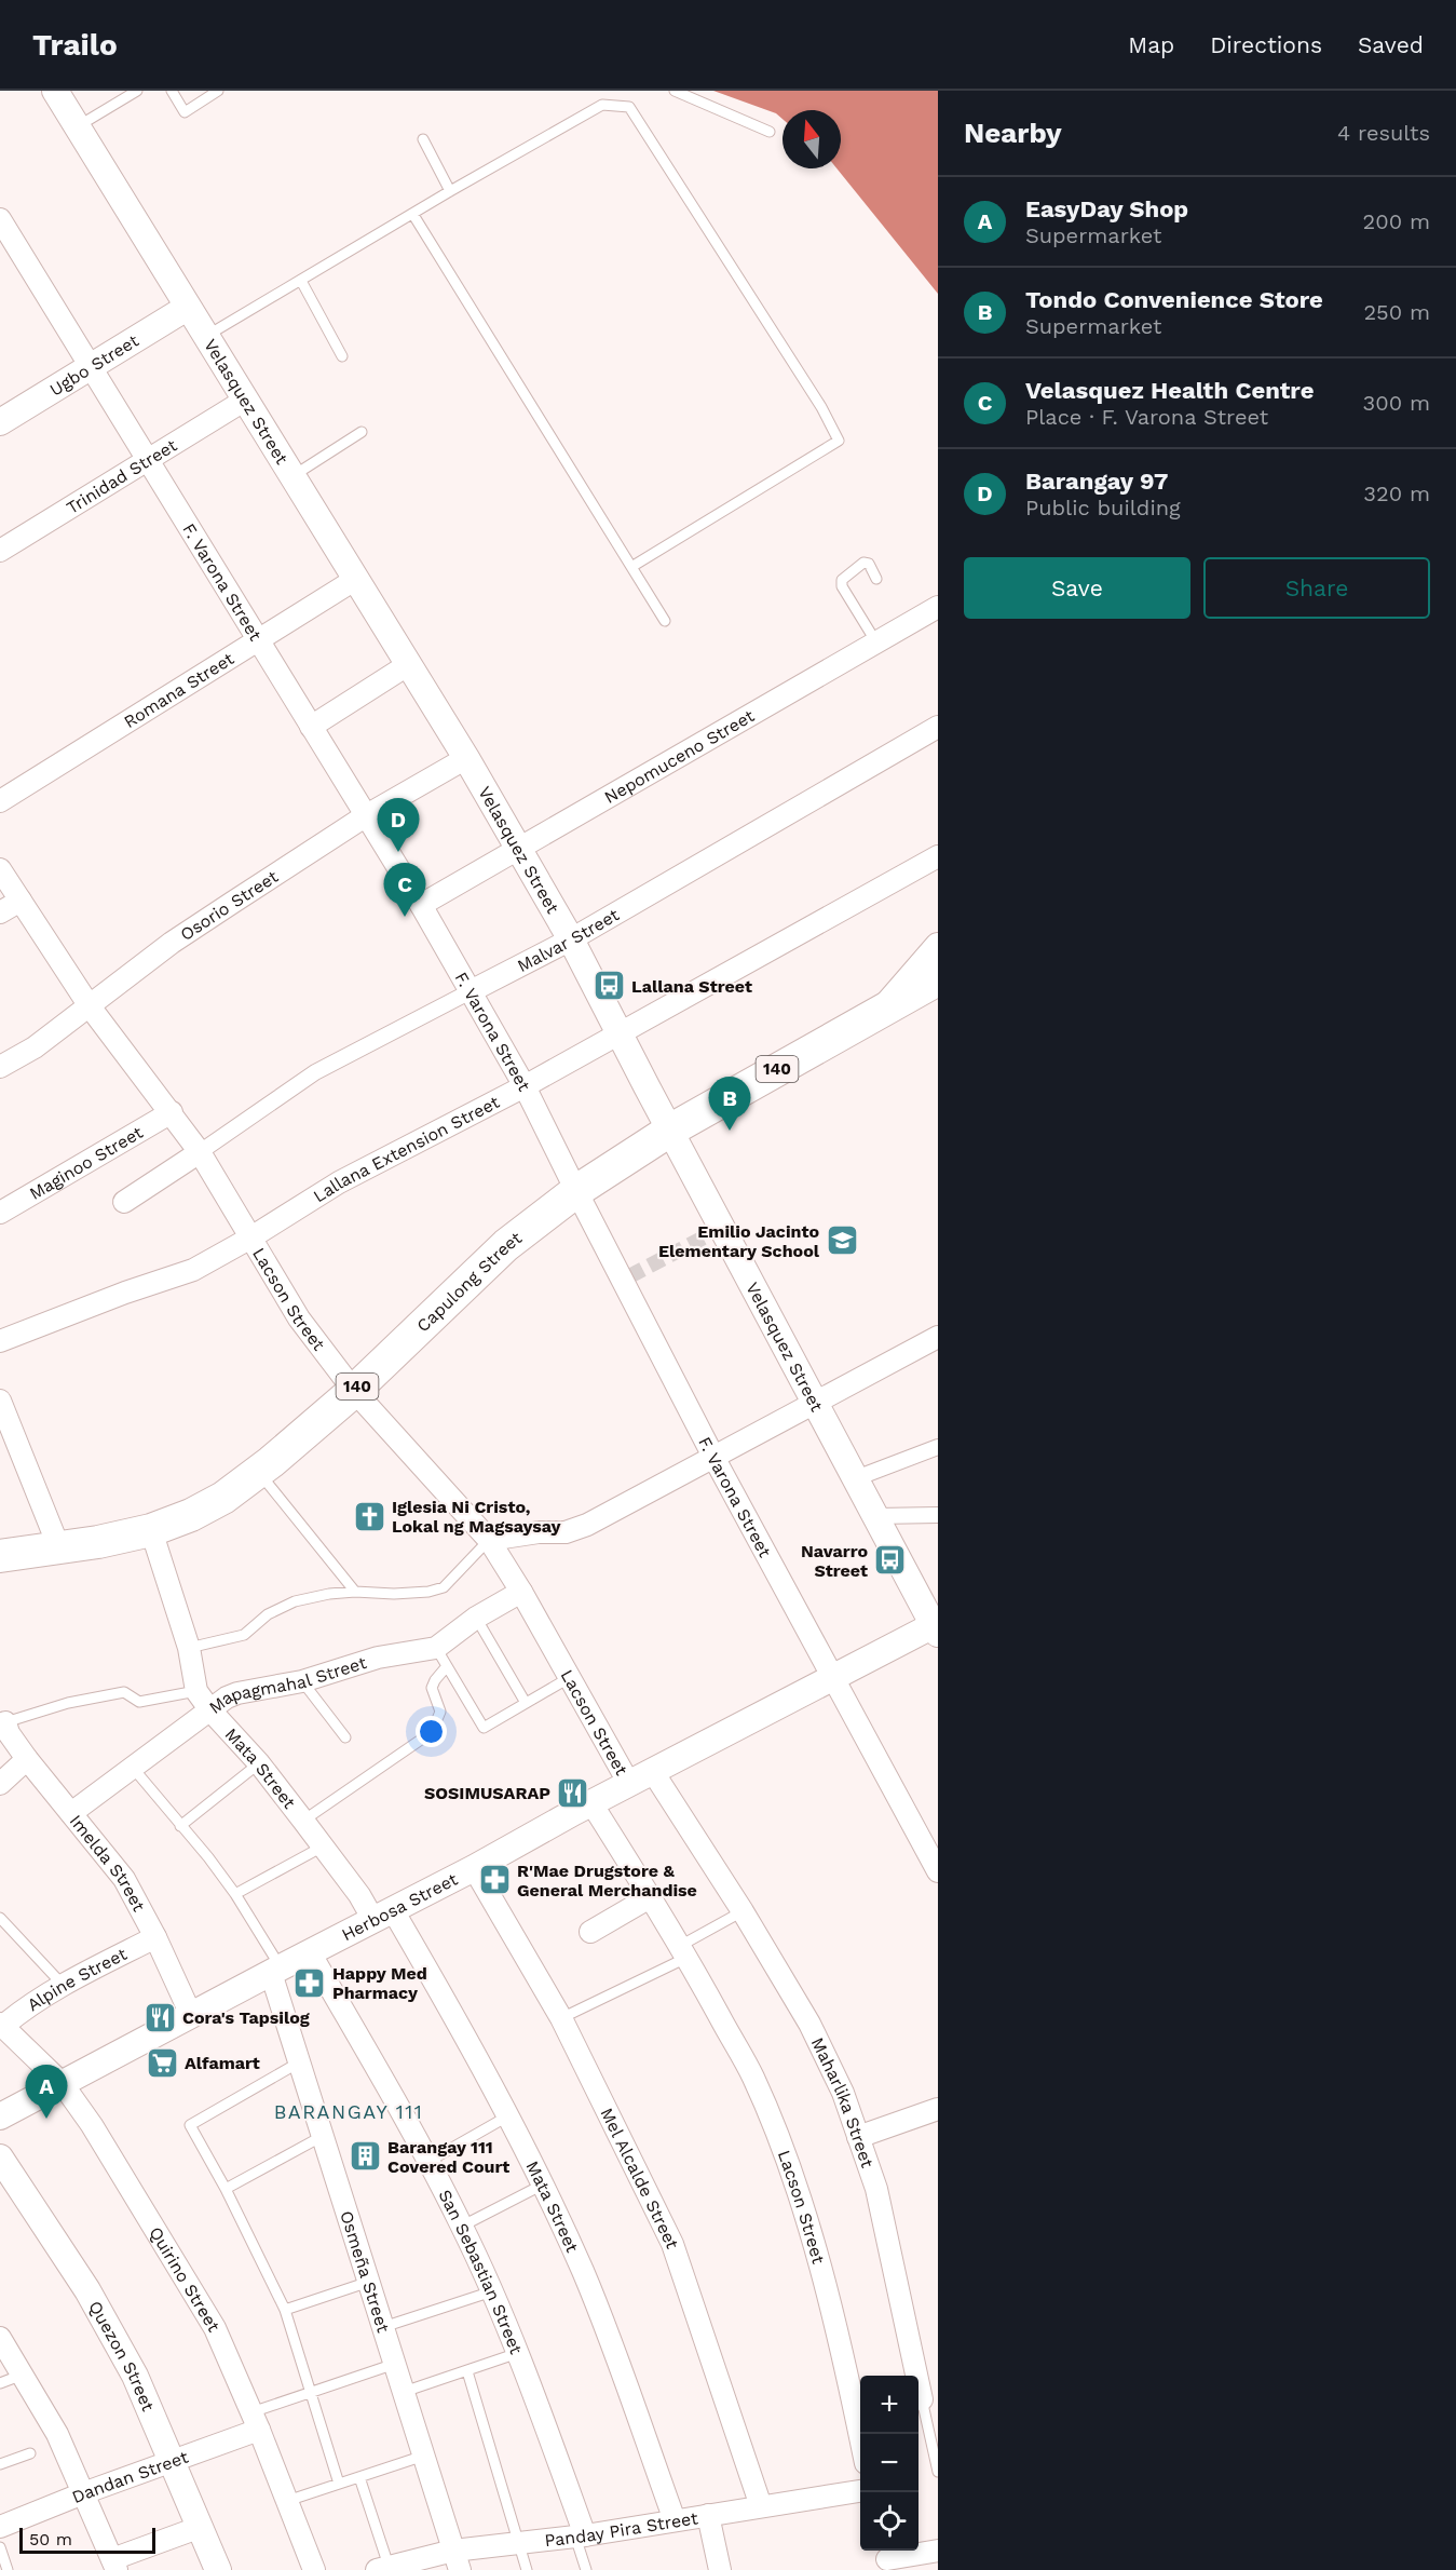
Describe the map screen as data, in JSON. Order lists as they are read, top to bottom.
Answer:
{
  "streets": {
    "main road": ["140", "Capulong Street"],
    "street": [
      "Ugbo Street",
      "Velasquez Street",
      "Trinidad Street",
      "F. Varona Street",
      "Romana Street",
      "Nepomuceno Street",
      "Osorio Street",
      "Malvar Street",
      "Lallana Extension Street",
      "Maginoo Street",
      "Lacson Street",
      "Mapagmahal Street",
      "Mata Street",
      "Imelda Street",
      "Herbosa Street",
      "Alpine Street",
      "Maharlika Street",
      "Mel Alcalde Street",
      "Osmeña Street",
      "San Sebastian Street",
      "Quirino Street",
      "Quezon Street",
      "Dandan Street",
      "Panday Pira Street"
    ]
  },
  "crossings": [
    ["Ugbo Street", "Velasquez Street"],
    ["Ugbo Street", "F. Varona Street"],
    ["Velasquez Street", "Trinidad Street"],
    ["Velasquez Street", "Romana Street"],
    ["Velasquez Street", "Nepomuceno Street"],
    ["Velasquez Street", "Osorio Street"],
    ["Velasquez Street", "Malvar Street"],
    ["Velasquez Street", "Lallana Extension Street"],
    ["Velasquez Street", "Capulong Street"],
    ["Velasquez Street", "Herbosa Street"],
    ["Trinidad Street", "F. Varona Street"],
    ["F. Varona Street", "Romana Street"],
    ["F. Varona Street", "Nepomuceno Street"],
    ["F. Varona Street", "Osorio Street"],
    ["F. Varona Street", "Malvar Street"],
    ["F. Varona Street", "Lallana Extension Street"],
    ["F. Varona Street", "Capulong Street"],
    ["F. Varona Street", "Herbosa Street"],
    ["Osorio Street", "Lacson Street"],
    ["Malvar Street", "Lacson Street"],
    ["Lallana Extension Street", "Lacson Street"],
    ["Maginoo Street", "Lacson Street"],
    ["Capulong Street", "Lacson Street"],
    ["Capulong Street", "Mata Street"],
    ["Lacson Street", "Mapagmahal Street"],
    ["Lacson Street", "Herbosa Street"],
    ["Mapagmahal Street", "Mata Street"],
    ["Mapagmahal Street", "Imelda Street"],
    ["Mata Street", "Herbosa Street"],
    ["Mata Street", "Panday Pira Street"],
    ["Imelda Street", "Herbosa Street"],
    ["Imelda Street", "Alpine Street"],
    ["Herbosa Street", "Maharlika Street"],
    ["Herbosa Street", "Mel Alcalde Street"],
    ["Herbosa Street", "Osmeña Street"],
    ["Herbosa Street", "San Sebastian Street"],
    ["Herbosa Street", "Quirino Street"],
    ["Alpine Street", "Quirino Street"],
    ["Mel Alcalde Street", "Panday Pira Street"],
    ["Osmeña Street", "Dandan Street"],
    ["Osmeña Street", "Panday Pira Street"],
    ["San Sebastian Street", "Panday Pira Street"],
    ["Quirino Street", "Dandan Street"],
    ["Quezon Street", "Dandan Street"]
  ],
  "districts": ["BARANGAY 111"],
  "places": {
    "bus stop": ["Lallana Street", "Navarro Street"],
    "school or university": ["Emilio Jacinto Elementary School"],
    "church": ["Iglesia Ni Cristo, Lokal ng Magsaysay"],
    "restaurant": ["SOSIMUSARAP", "Cora's Tapsilog"],
    "pharmacy": ["R'Mae Drugstore & General Merchandise", "Happy Med Pharmacy"],
    "supermarket": ["Alfamart"],
    "building": ["Barangay 111 Covered Court"]
  },
  "scale_bar": "50 m",
  "north": "top",
  "page": {
    "header": "Trailo",
    "nav": ["Map", "Directions", "Saved"],
    "heading": ["Nearby", "4 results"],
    "list": [
      {
        "mark": "A",
        "name": "EasyDay Shop",
        "note": "Supermarket",
        "value": "200 m"
      },
      {
        "mark": "B",
        "name": "Tondo Convenience Store",
        "note": "Supermarket",
        "value": "250 m"
      },
      {
        "mark": "C",
        "name": "Velasquez Health Centre",
        "note": "Place · F. Varona Street",
        "value": "300 m"
      },
      {
        "mark": "D",
        "name": "Barangay 97",
        "note": "Public building",
        "value": "320 m"
      }
    ],
    "buttons": ["Save", "Share"],
    "pins": [
      "D",
      "C",
      "B",
      "A"
    ],
    "map_buttons": ["+", "−"],
    "scale": "50 m"
  }
}
